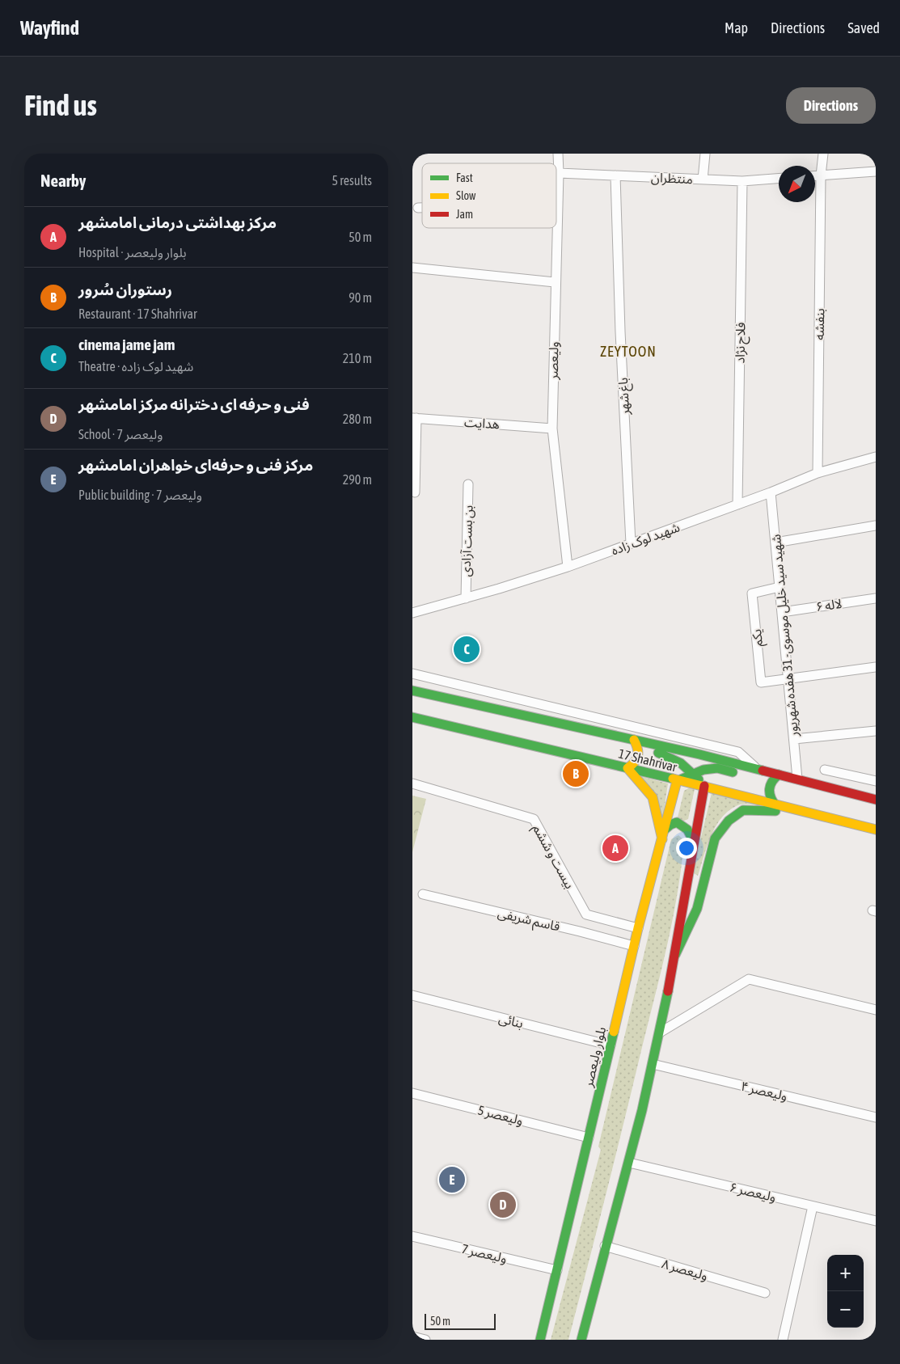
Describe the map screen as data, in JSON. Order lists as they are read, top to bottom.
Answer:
{
  "streets": {
    "main road": ["17 Shahrivar", "بلوار ولیعصر"],
    "street": [
      "منتظران",
      "بنفشه",
      "فلاح نژاد",
      "ولیعصر",
      "باغ شهر",
      "هدایت",
      "شهید لوک زاده",
      "بن بست آزادی",
      "لاله ۶",
      "شهید سید خلیل موسوی- 31 هفده شهریور",
      "یکم",
      "بیست و ششم",
      "قاسم شریفی",
      "بنائی",
      "ولیعصر ۴",
      "ولیعصر 5",
      "ولیعصر ۶",
      "ولیعصر 7",
      "ولیعصر ۸"
    ]
  },
  "crossings": [
    ["منتظران", "فلاح نژاد"],
    ["منتظران", "ولیعصر"],
    ["منتظران", "باغ شهر"],
    ["بنفشه", "شهید لوک زاده"],
    ["فلاح نژاد", "شهید لوک زاده"],
    ["ولیعصر", "هدایت"],
    ["ولیعصر", "شهید لوک زاده"],
    ["باغ شهر", "شهید لوک زاده"],
    ["شهید لوک زاده", "بن بست آزادی"],
    ["شهید لوک زاده", "شهید سید خلیل موسوی- 31 هفده شهریور"],
    ["لاله ۶", "شهید سید خلیل موسوی- 31 هفده شهریور"],
    ["شهید سید خلیل موسوی- 31 هفده شهریور", "یکم"],
    ["شهید سید خلیل موسوی- 31 هفده شهریور", "17 Shahrivar"],
    ["17 Shahrivar", "بلوار ولیعصر"],
    ["قاسم شریفی", "بلوار ولیعصر"],
    ["بنائی", "بلوار ولیعصر"],
    ["بلوار ولیعصر", "ولیعصر 5"],
    ["بلوار ولیعصر", "ولیعصر 7"]
  ],
  "districts": ["ZEYTOON"],
  "legend": ["Fast", "Slow", "Jam"],
  "scale_bar": "50 m",
  "north": "bottom left",
  "page": {
    "header": "Wayfind",
    "nav": ["Map", "Directions", "Saved"],
    "buttons": "Directions",
    "title": "Find us",
    "heading": ["Nearby", "5 results"],
    "list": [
      {
        "mark": "A",
        "name": "مرکز بهداشتی درمانی امامشهر",
        "note": "Hospital · بلوار ولیعصر",
        "value": "50 m"
      },
      {
        "mark": "B",
        "name": "رستوران سُرور",
        "note": "Restaurant · 17 Shahrivar",
        "value": "90 m"
      },
      {
        "mark": "C",
        "name": "cinema jame jam",
        "note": "Theatre · شهید لوک زاده",
        "value": "210 m"
      },
      {
        "mark": "D",
        "name": "فنی و حرفه ای دخترانه مرکز امامشهر",
        "note": "School · ولیعصر 7",
        "value": "280 m"
      },
      {
        "mark": "E",
        "name": "مرکز فنی و حرفه‌ای خواهران امامشهر",
        "note": "Public building · ولیعصر 7",
        "value": "290 m"
      }
    ],
    "pins": [
      "C",
      "B",
      "A",
      "E",
      "D"
    ],
    "map_buttons": ["+", "−"],
    "scale": "50 m"
  }
}
